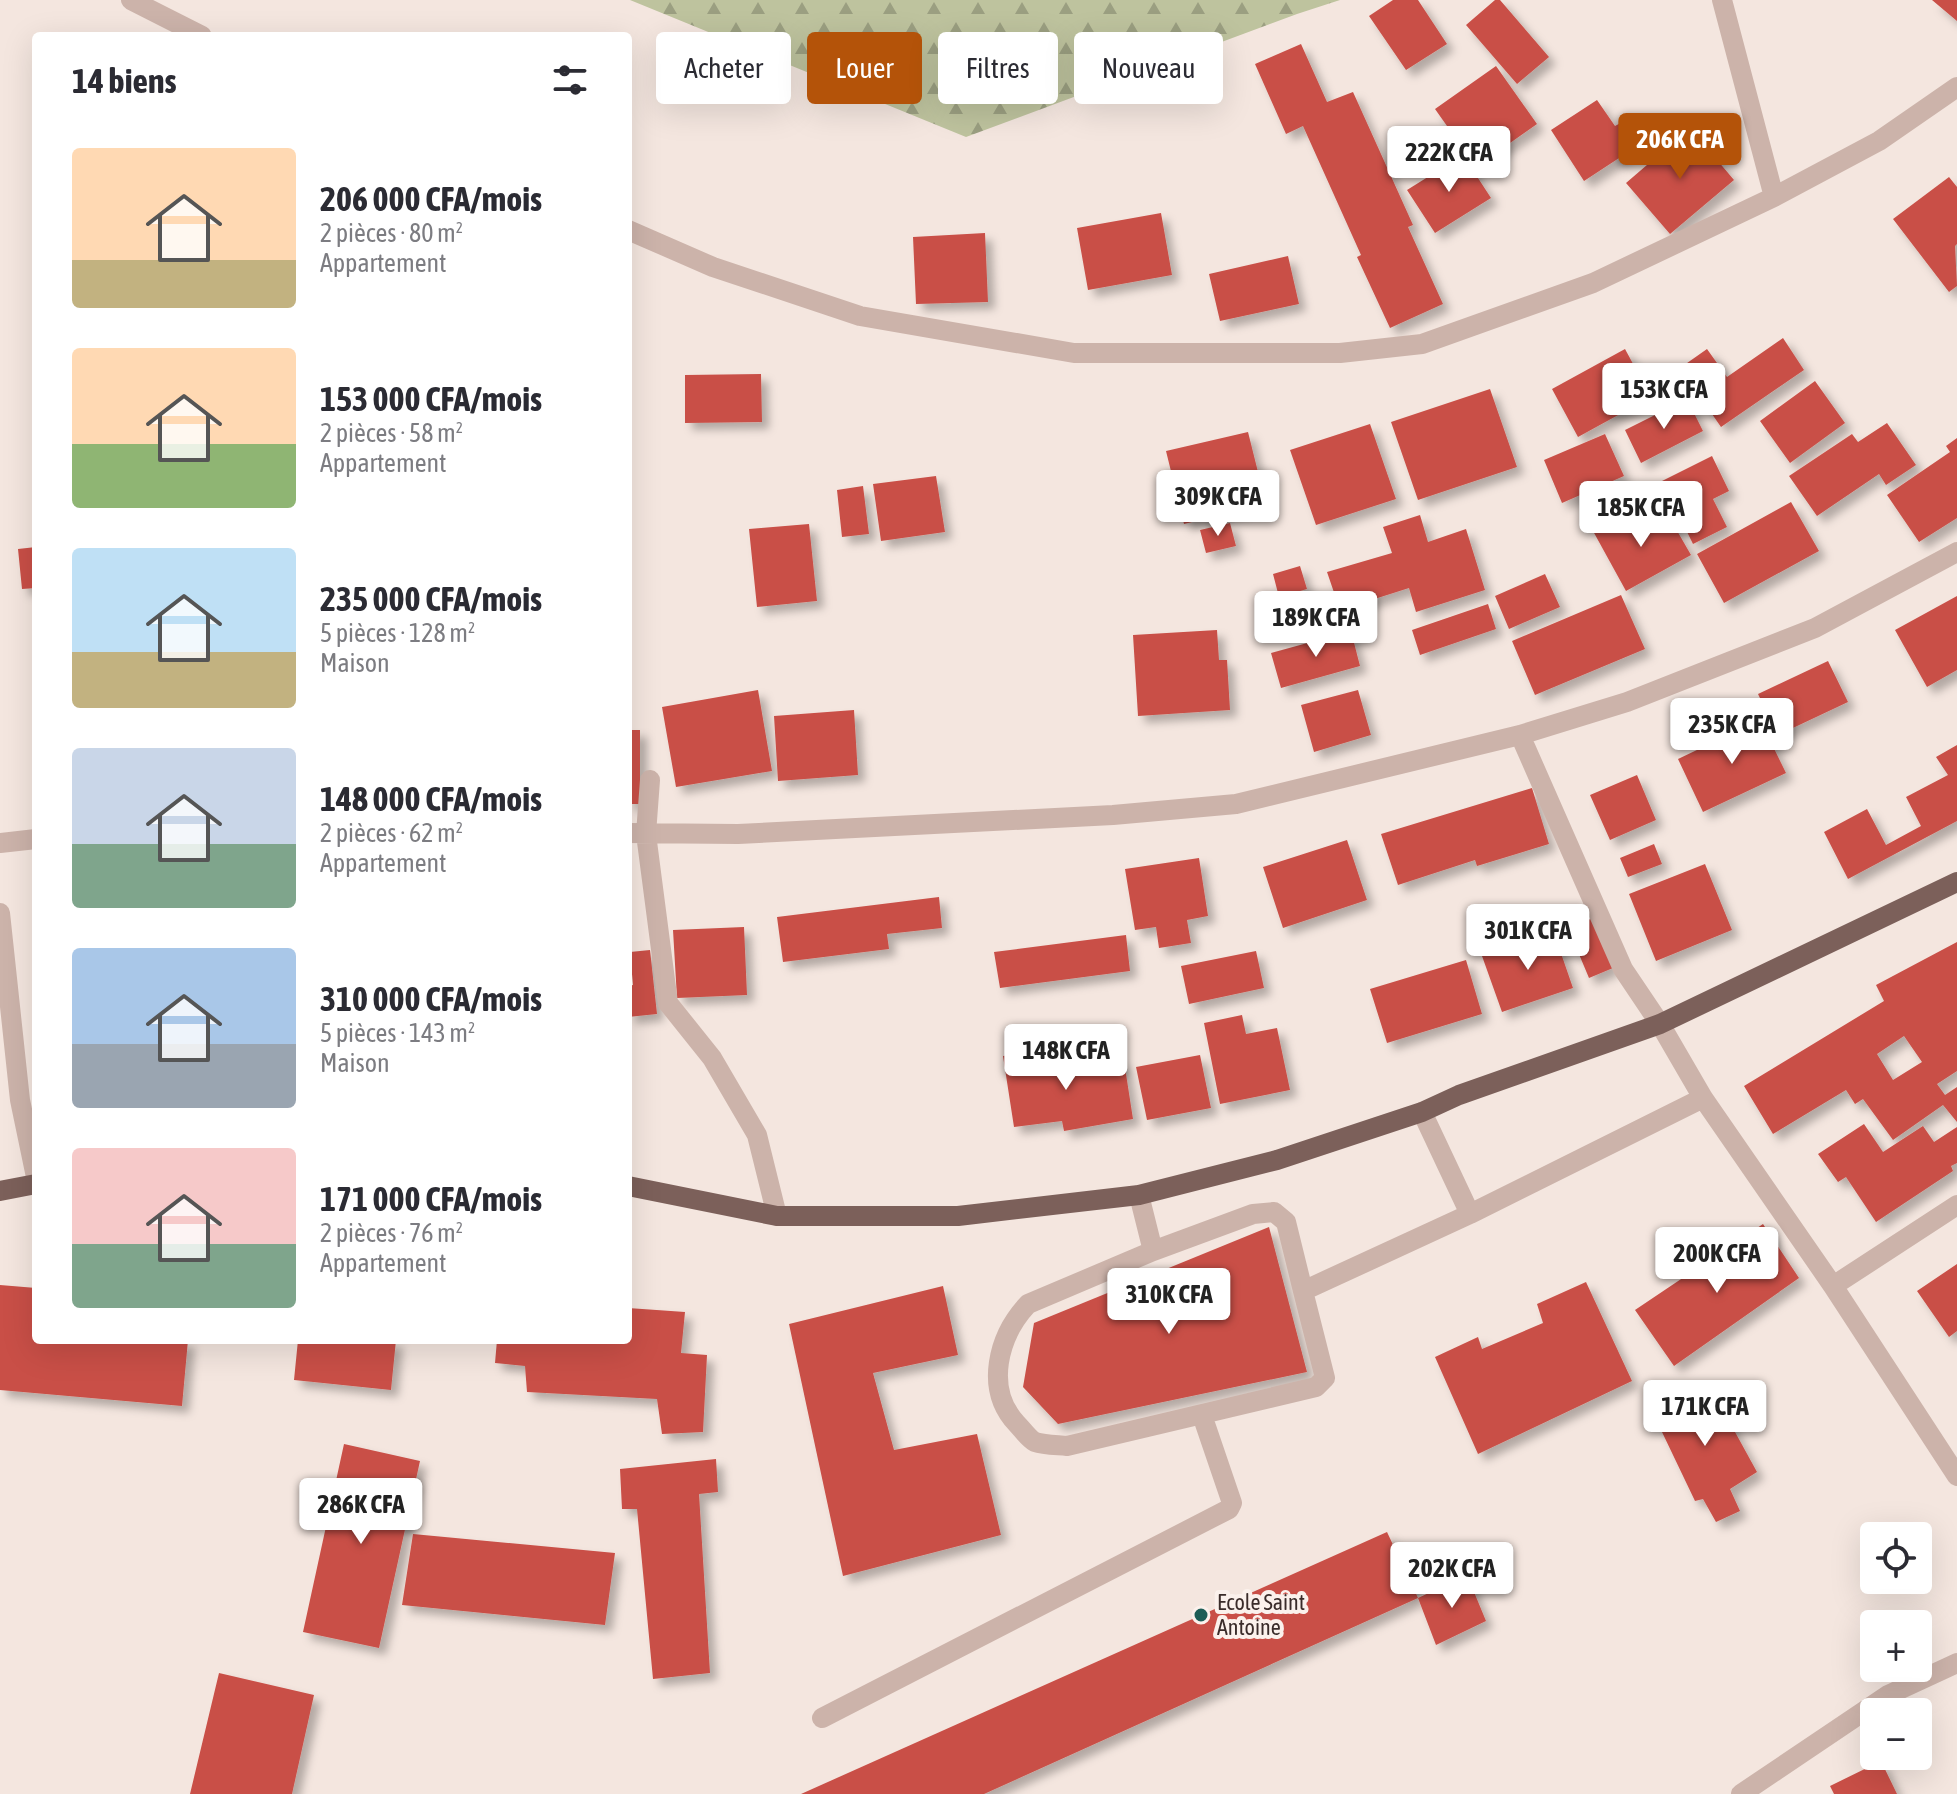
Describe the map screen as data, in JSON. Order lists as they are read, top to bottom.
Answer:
{
  "places": ["Ecole Saint Antoine"],
  "page": {
    "chip": [
      "Acheter",
      "Louer",
      "Filtres",
      "Nouveau"
    ],
    "heading": "14 biens",
    "price": [
      "206K CFA",
      "222K CFA",
      "153K CFA",
      "309K CFA",
      "185K CFA",
      "189K CFA",
      "235K CFA",
      "301K CFA",
      "148K CFA",
      "200K CFA",
      "310K CFA",
      "171K CFA",
      "286K CFA",
      "202K CFA"
    ],
    "list": [
      {
        "name": "206 000 CFA/mois",
        "note": "2 pièces · 80 m² · Appartement"
      },
      {
        "name": "153 000 CFA/mois",
        "note": "2 pièces · 58 m² · Appartement"
      },
      {
        "name": "235 000 CFA/mois",
        "note": "5 pièces · 128 m² · Maison"
      },
      {
        "name": "148 000 CFA/mois",
        "note": "2 pièces · 62 m² · Appartement"
      },
      {
        "name": "310 000 CFA/mois",
        "note": "5 pièces · 143 m² · Maison"
      },
      {
        "name": "171 000 CFA/mois",
        "note": "2 pièces · 76 m² · Appartement"
      }
    ],
    "map_buttons": ["+", "−"]
  }
}
